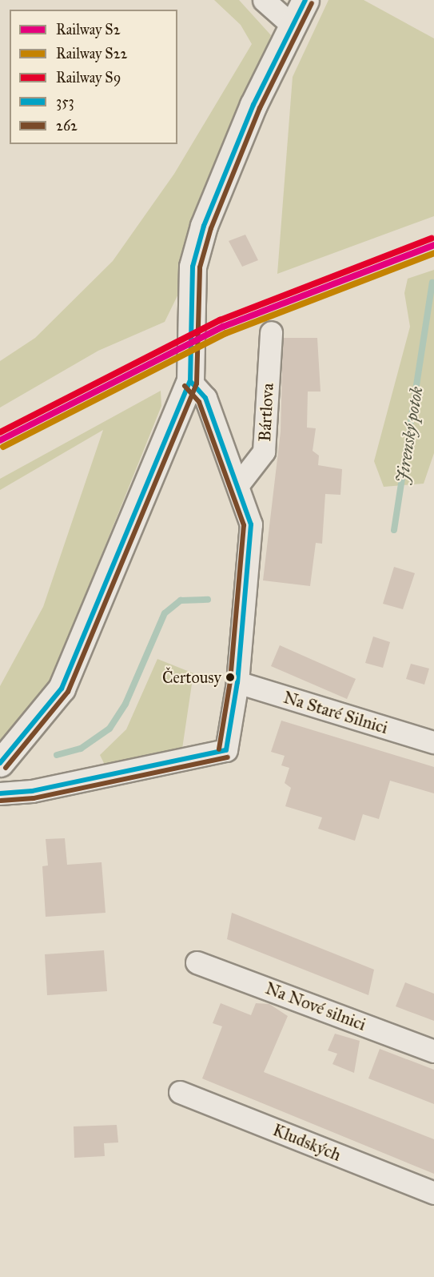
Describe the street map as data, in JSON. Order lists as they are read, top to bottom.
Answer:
{
  "streets": {
    "street": [
      "Bártlova",
      "Na Staré Silnici",
      "Na Nové silnici",
      "Kludských"
    ]
  },
  "water": ["Jirenský potok"],
  "places": ["Čertousy"],
  "lines": [
    "transit line 353",
    "transit line 262",
    "rail line S9",
    "rail line S2",
    "rail line S22"
  ],
  "legend": [
    "Railway S2",
    "Railway S22",
    "Railway S9",
    "353",
    "262"
  ]
}
